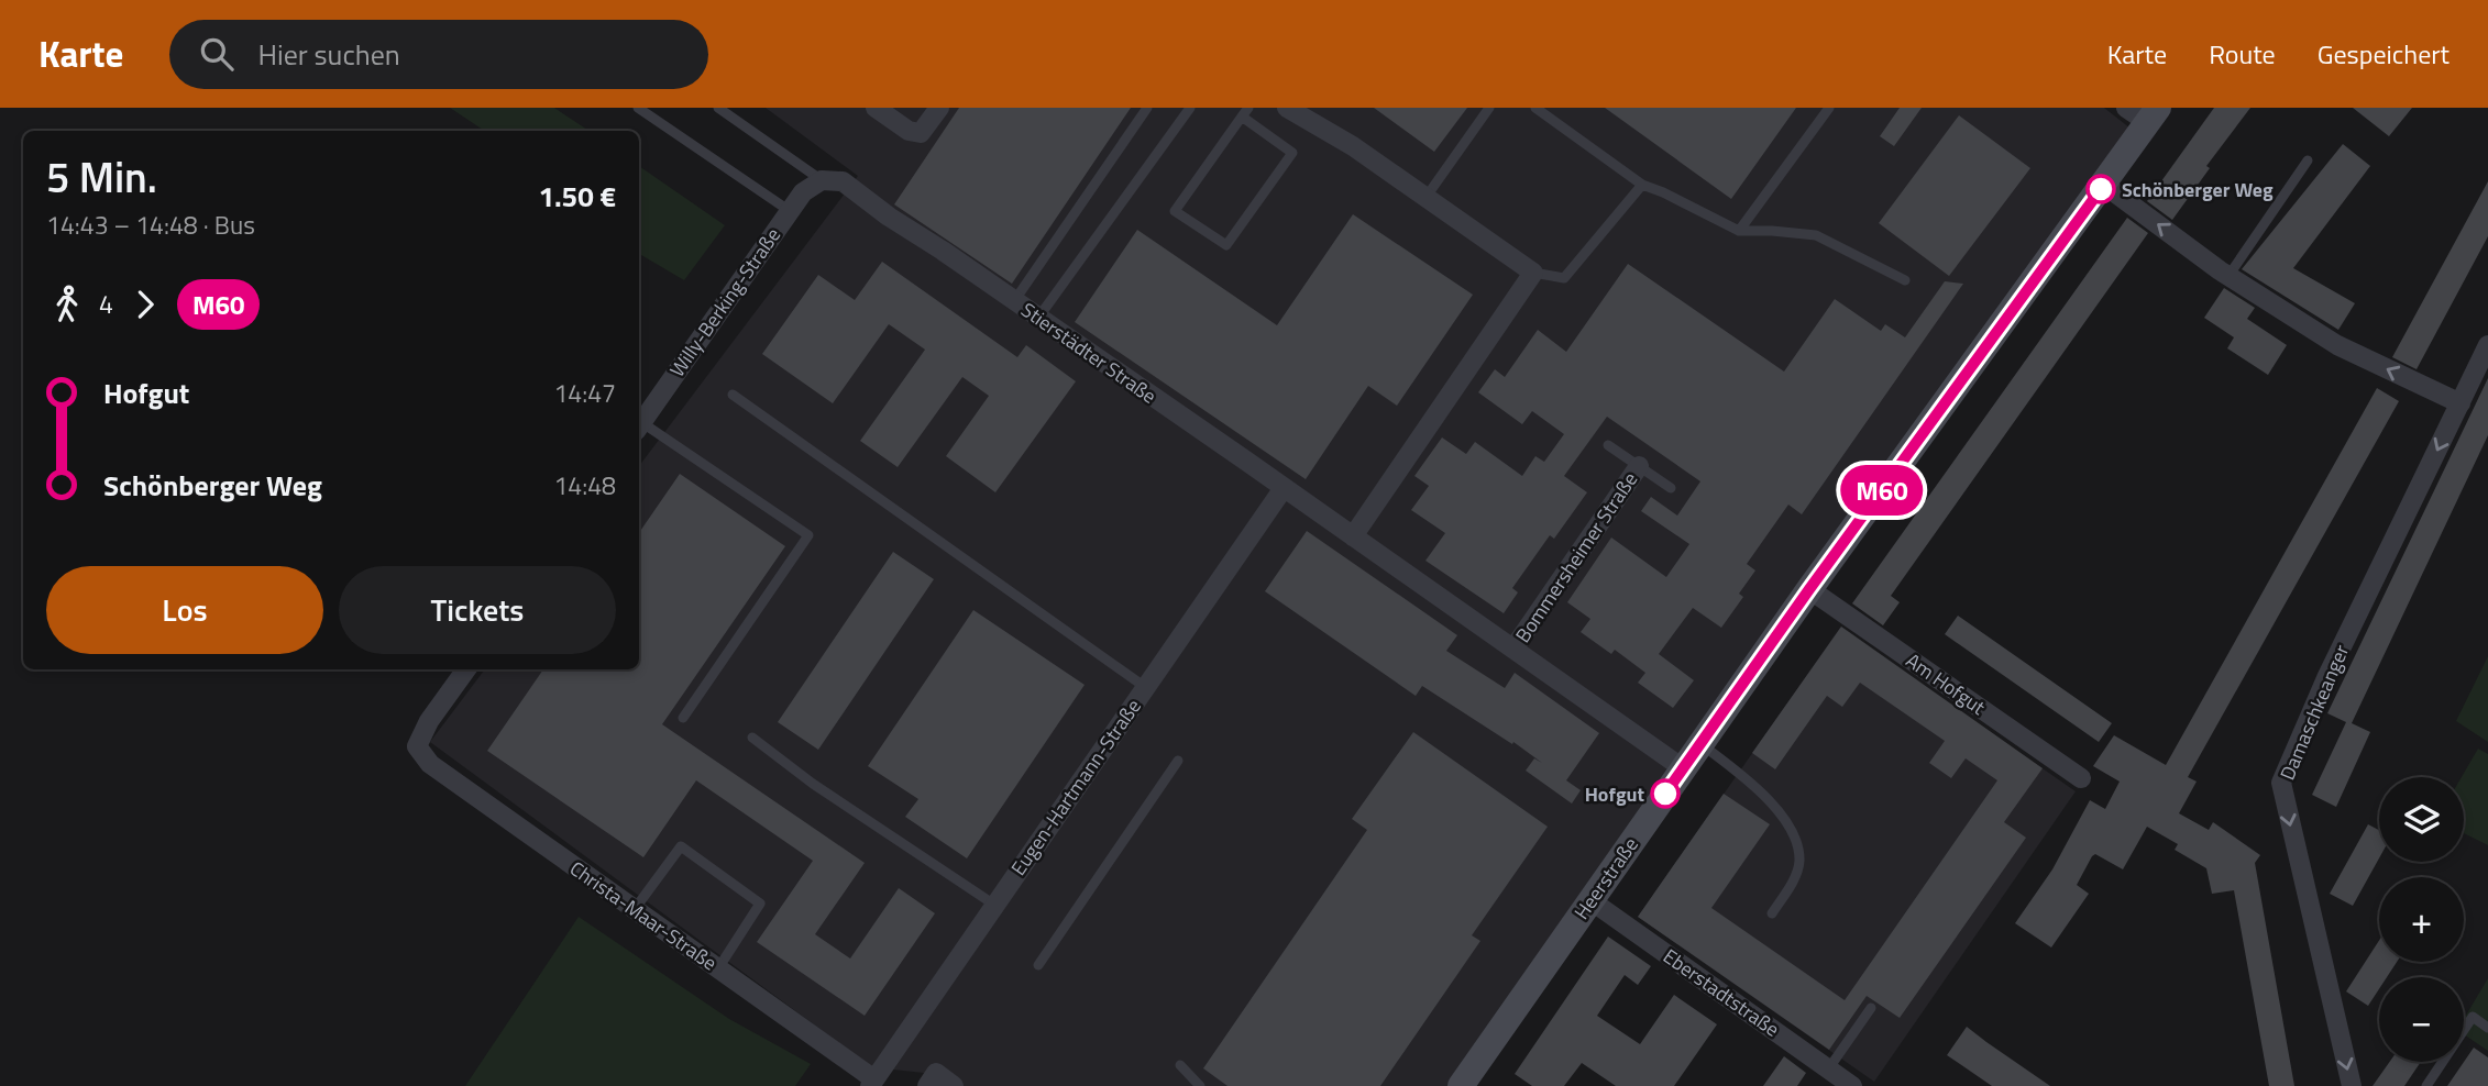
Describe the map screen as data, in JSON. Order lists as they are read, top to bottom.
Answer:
{
  "streets": {
    "main road": ["Heerstraße"],
    "street": [
      "Willy-Berking-Straße",
      "Stierstädter Straße",
      "Bommersheimer Straße",
      "Am Hofgut",
      "Damaschkeanger",
      "Eugen-Hartmann-Straße",
      "Christa-Maar-Straße",
      "Eberstadtstraße"
    ]
  },
  "crossings": [
    ["Willy-Berking-Straße", "Stierstädter Straße"],
    ["Stierstädter Straße", "Bommersheimer Straße"],
    ["Stierstädter Straße", "Eugen-Hartmann-Straße"],
    ["Stierstädter Straße", "Heerstraße"],
    ["Am Hofgut", "Heerstraße"],
    ["Eugen-Hartmann-Straße", "Christa-Maar-Straße"],
    ["Heerstraße", "Eberstadtstraße"]
  ],
  "one_way": ["Damaschkeanger"],
  "places": ["Schönberger Weg", "Hofgut"],
  "lines": ["bus line M60"],
  "page": {
    "header": "Karte",
    "search": "Hier suchen",
    "nav": ["Karte", "Route", "Gespeichert"],
    "on_map": "M60",
    "heading": ["5 Min.", "14:43 – 14:48 · Bus", "1.50 €"],
    "legs": ["4", "M60"],
    "list": [
      {
        "name": "Hofgut",
        "value": "14:47"
      },
      {
        "name": "Schönberger Weg",
        "value": "14:48"
      }
    ],
    "buttons": ["Los", "Tickets"],
    "map_buttons": ["+", "−"]
  }
}
